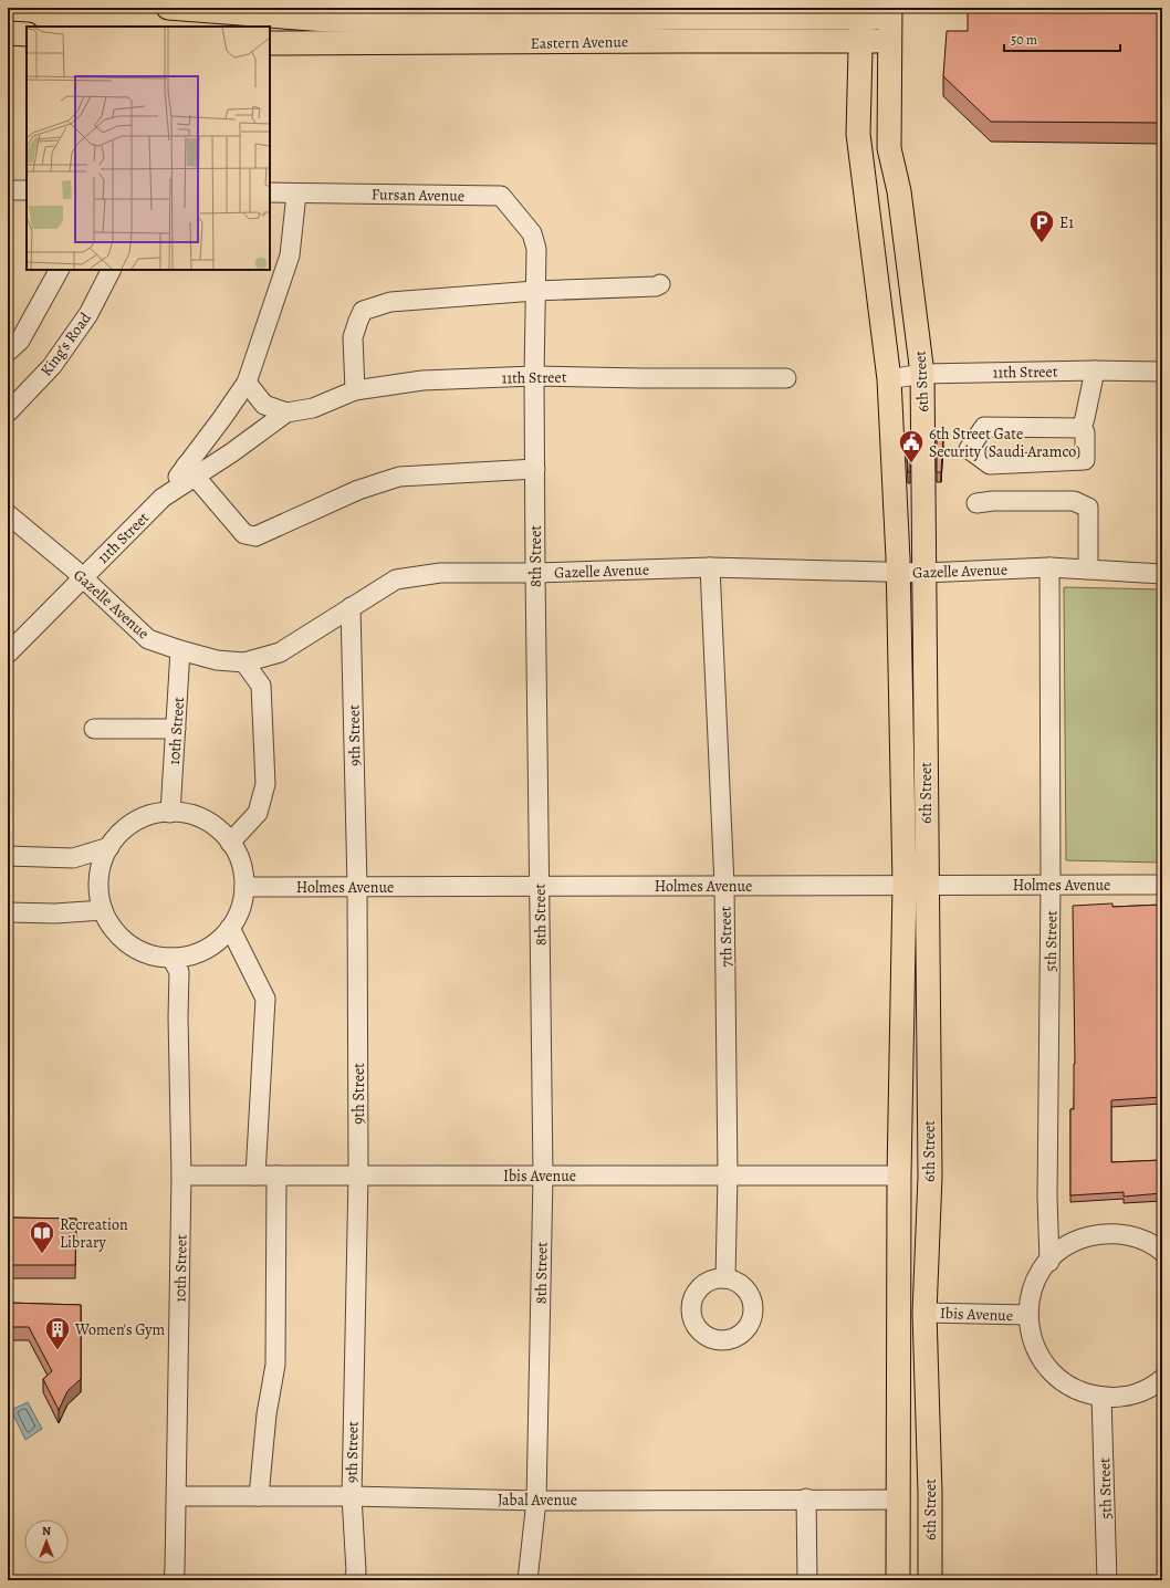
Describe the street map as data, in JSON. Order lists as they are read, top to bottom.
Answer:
{
  "streets": {
    "main road": ["Eastern Avenue", "6th Street"],
    "street": [
      "Fursan Avenue",
      "King's Road",
      "11th Street",
      "8th Street",
      "Gazelle Avenue",
      "10th Street",
      "9th Street",
      "Holmes Avenue",
      "7th Street",
      "5th Street",
      "Ibis Avenue",
      "Jabal Avenue"
    ]
  },
  "crossings": [
    ["Eastern Avenue", "6th Street"],
    ["Fursan Avenue", "11th Street"],
    ["Fursan Avenue", "8th Street"],
    ["11th Street", "6th Street"],
    ["11th Street", "8th Street"],
    ["11th Street", "Gazelle Avenue"],
    ["6th Street", "Gazelle Avenue"],
    ["6th Street", "Holmes Avenue"],
    ["6th Street", "Ibis Avenue"],
    ["6th Street", "Jabal Avenue"],
    ["8th Street", "Gazelle Avenue"],
    ["8th Street", "Holmes Avenue"],
    ["8th Street", "Ibis Avenue"],
    ["8th Street", "Jabal Avenue"],
    ["Gazelle Avenue", "10th Street"],
    ["Gazelle Avenue", "9th Street"],
    ["Gazelle Avenue", "7th Street"],
    ["Gazelle Avenue", "5th Street"],
    ["10th Street", "Holmes Avenue"],
    ["10th Street", "Ibis Avenue"],
    ["10th Street", "Jabal Avenue"],
    ["9th Street", "Holmes Avenue"],
    ["9th Street", "Ibis Avenue"],
    ["9th Street", "Jabal Avenue"],
    ["Holmes Avenue", "7th Street"],
    ["Holmes Avenue", "5th Street"],
    ["7th Street", "Ibis Avenue"]
  ],
  "places": {
    "parking": ["E1"],
    "public building": ["6th Street Gate Security (Saudi Aramco)"],
    "library": ["Recreation Library"],
    "building": ["Women's Gym"]
  },
  "scale_bar": "50 m",
  "north": "top"
}
